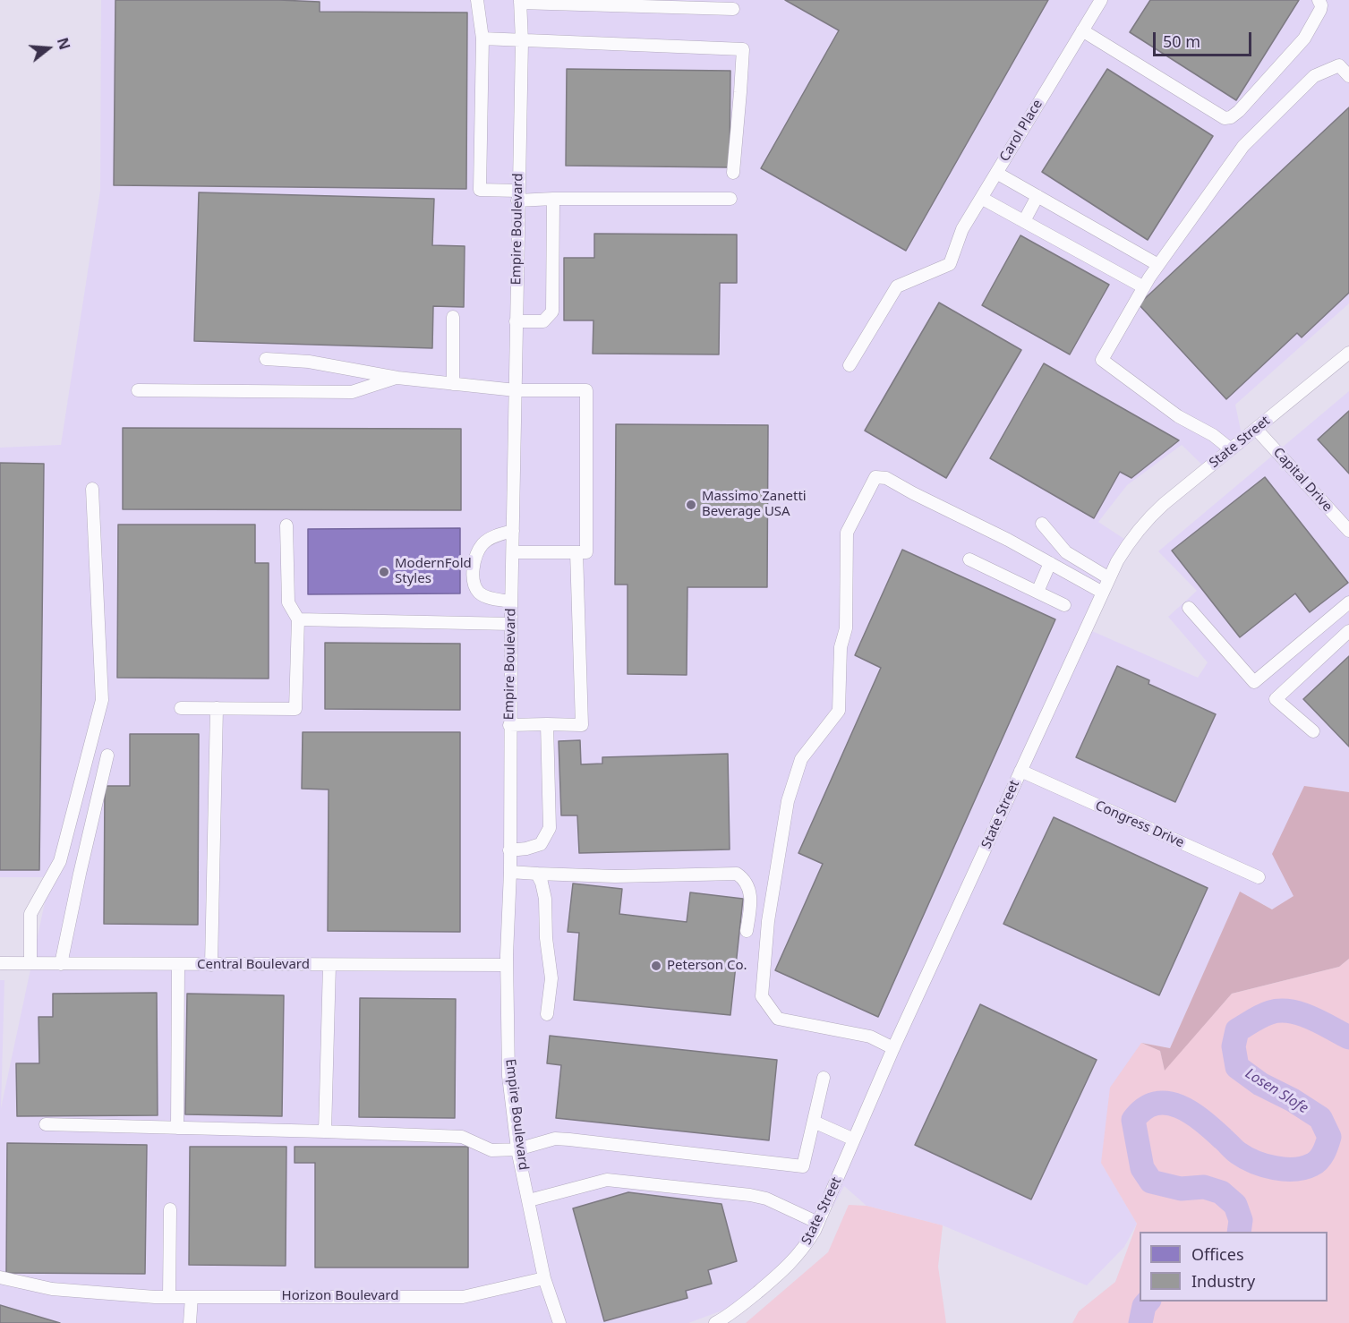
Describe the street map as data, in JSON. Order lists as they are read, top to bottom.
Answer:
{
  "streets": {
    "street": [
      "Carol Place",
      "Empire Boulevard",
      "State Street",
      "Capital Drive",
      "Congress Drive",
      "Central Boulevard",
      "Horizon Boulevard"
    ]
  },
  "crossings": [
    ["Empire Boulevard", "Central Boulevard"],
    ["Empire Boulevard", "Horizon Boulevard"],
    ["State Street", "Capital Drive"],
    ["State Street", "Congress Drive"]
  ],
  "water": ["Losen Slofe"],
  "places": ["Massimo Zanetti Beverage USA", "ModernFold Styles", "Peterson Co."],
  "legend": ["Offices", "Industry"],
  "scale_bar": "50 m",
  "north": "right"
}
